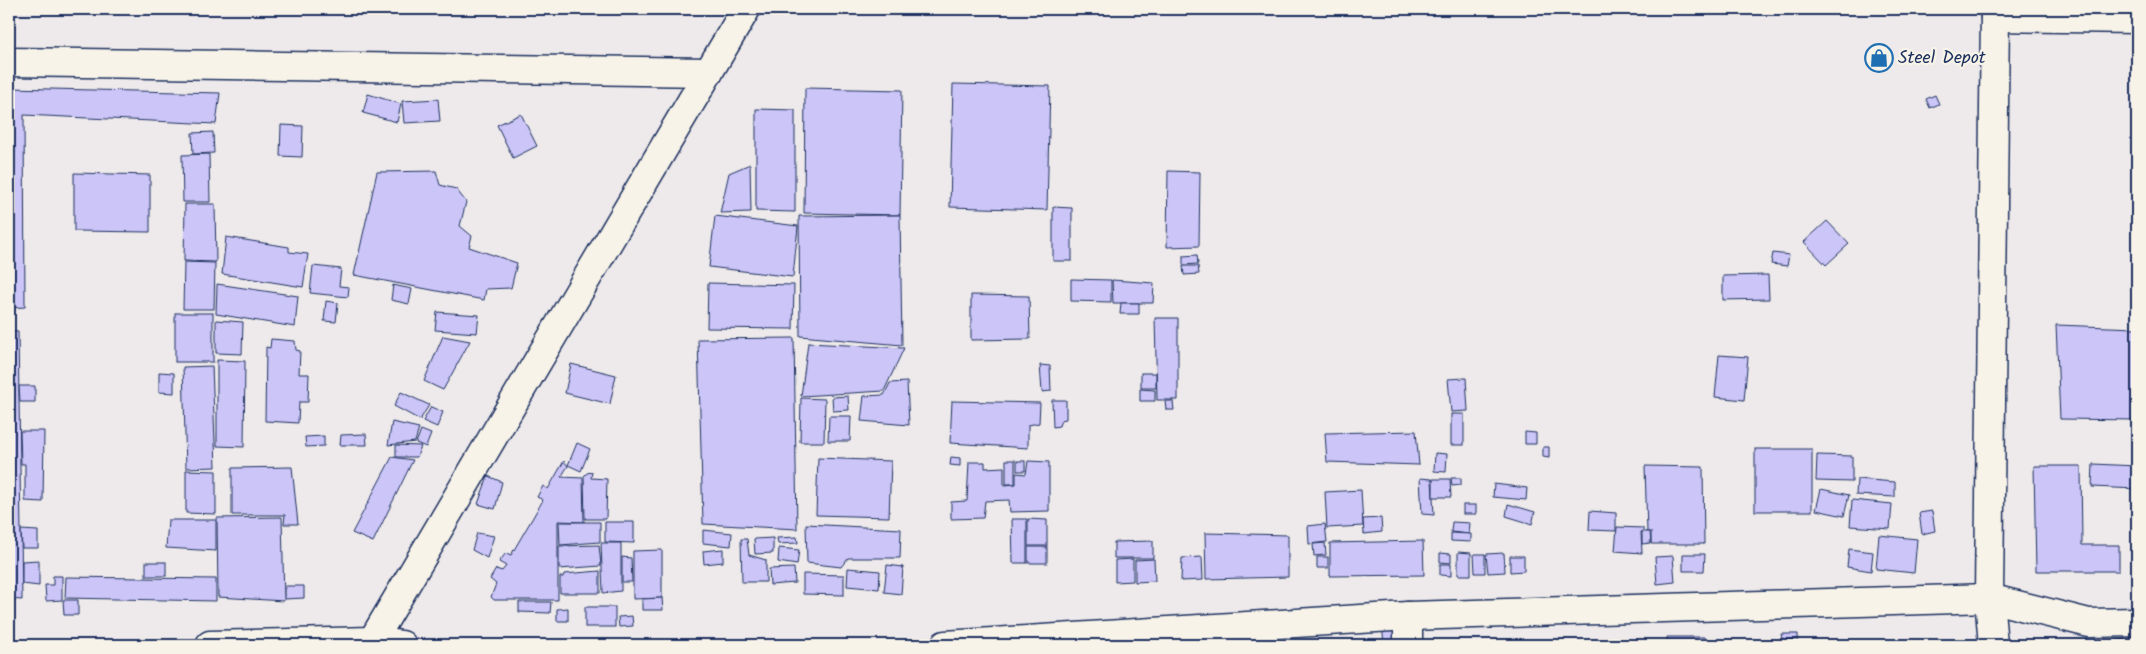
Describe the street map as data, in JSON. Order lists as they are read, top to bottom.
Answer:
{
  "places": {
    "shop": ["Steel Depot"]
  }
}
